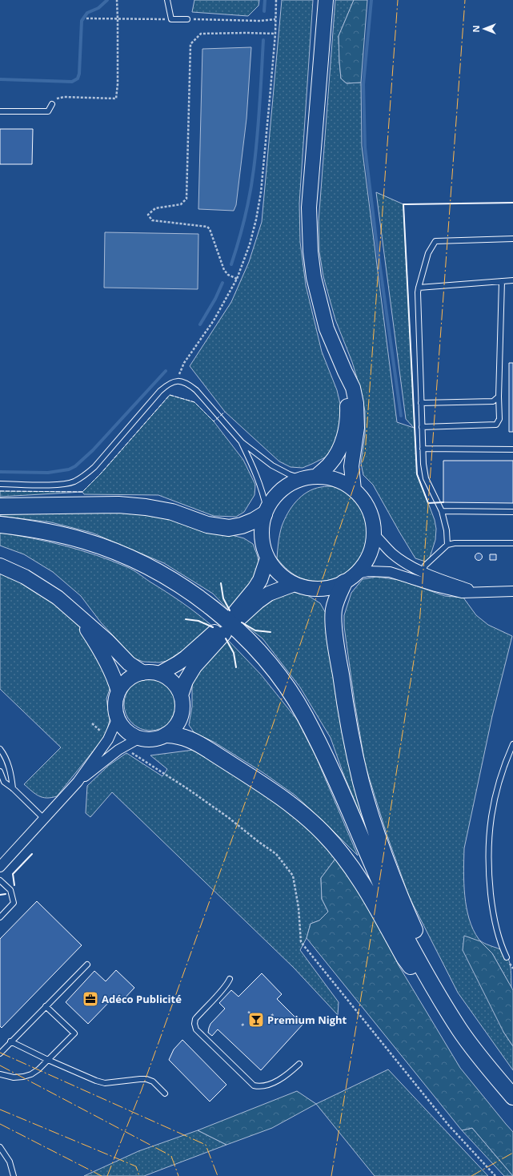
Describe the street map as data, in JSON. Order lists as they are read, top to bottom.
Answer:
{
  "places": {
    "office": ["Adéco Publicité"],
    "bar": ["Premium Night"]
  },
  "north": "left"
}
